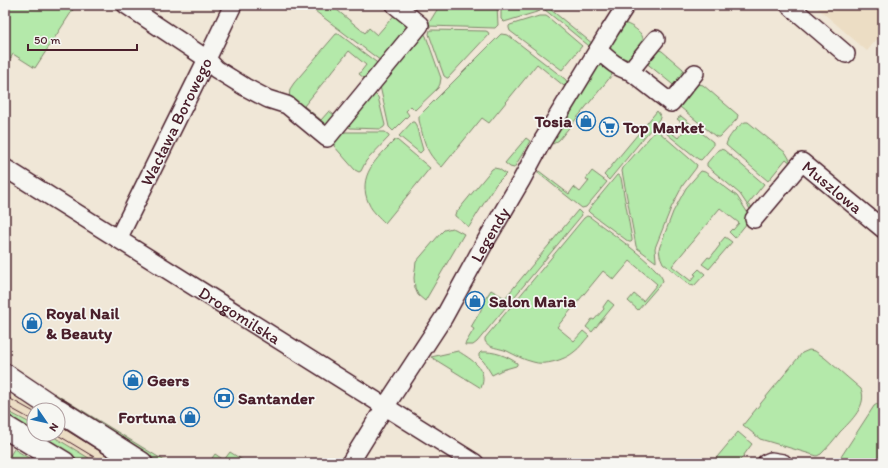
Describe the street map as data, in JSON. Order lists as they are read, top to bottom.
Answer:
{
  "streets": {
    "street": [
      "Wacława Borowego",
      "Muszlowa",
      "Legendy",
      "Drogomilska"
    ]
  },
  "crossings": [
    ["Wacława Borowego", "Drogomilska"],
    ["Legendy", "Drogomilska"]
  ],
  "places": {
    "shop": [
      "Tosia",
      "Salon Maria",
      "Royal Nail & Beauty",
      "Geers",
      "Fortuna"
    ],
    "supermarket": ["Top Market"],
    "bank": ["Santander"]
  },
  "scale_bar": "50 m",
  "north": "bottom right"
}
